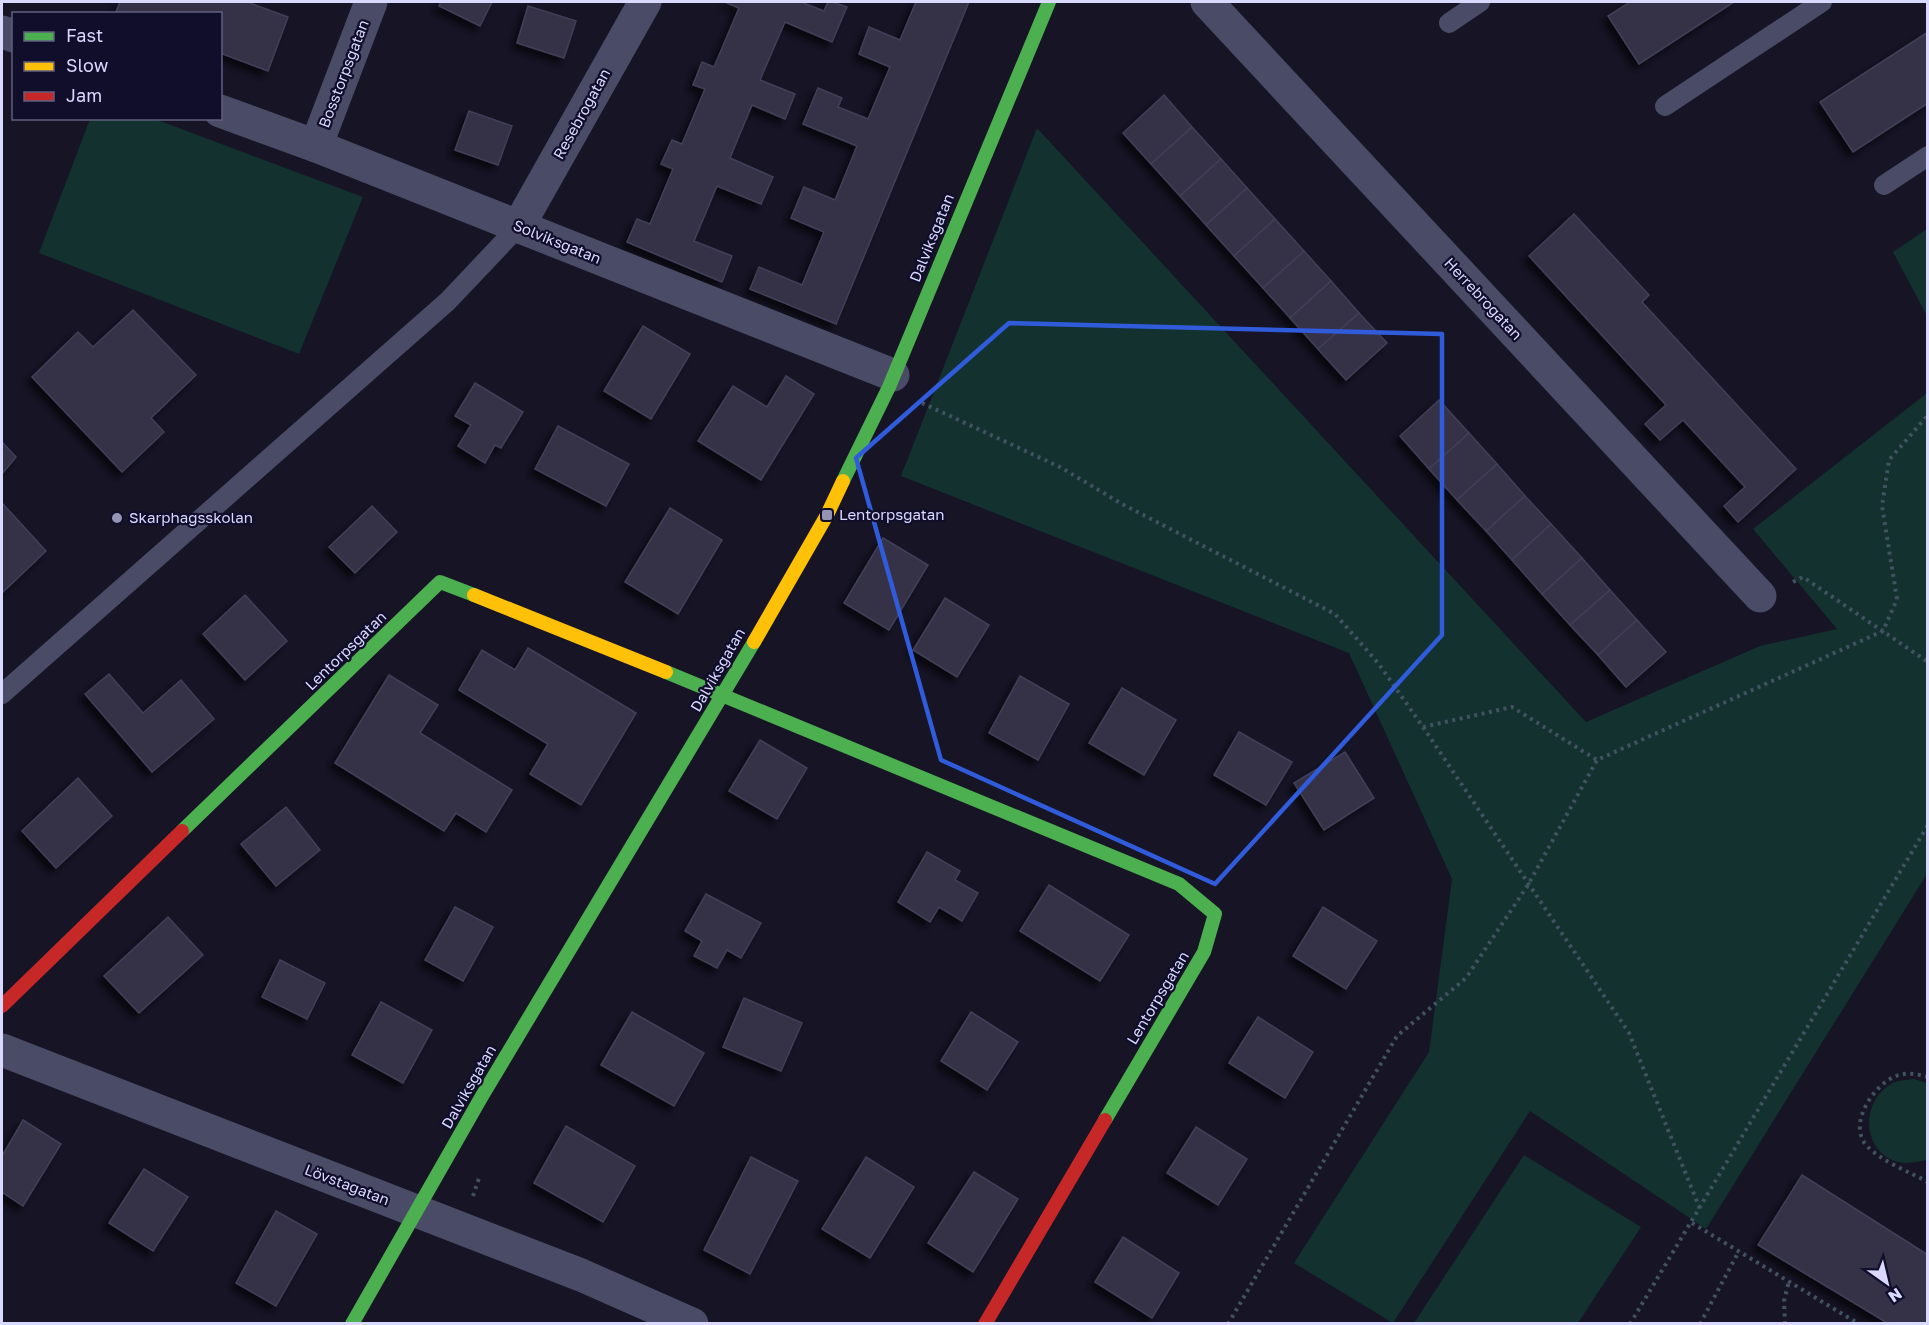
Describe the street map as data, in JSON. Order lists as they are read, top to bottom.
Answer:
{
  "streets": {
    "street": [
      "Bosstorpsgatan",
      "Resebrogatan",
      "Dalviksgatan",
      "Solviksgatan",
      "Herrebrogatan",
      "Lentorpsgatan",
      "Lövstagatan"
    ]
  },
  "crossings": [
    ["Bosstorpsgatan", "Solviksgatan"],
    ["Resebrogatan", "Solviksgatan"],
    ["Dalviksgatan", "Solviksgatan"],
    ["Dalviksgatan", "Lentorpsgatan"],
    ["Dalviksgatan", "Lövstagatan"]
  ],
  "places": {
    "transit": ["Lentorpsgatan"],
    "other": ["Skarphagsskolan"]
  },
  "legend": ["Fast", "Slow", "Jam"],
  "north": "bottom right"
}
